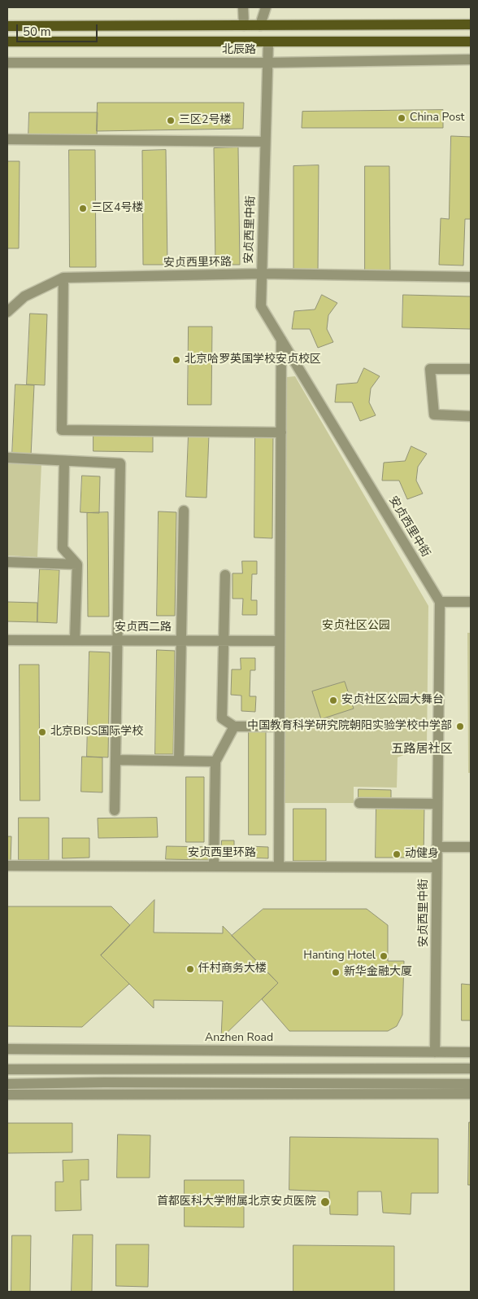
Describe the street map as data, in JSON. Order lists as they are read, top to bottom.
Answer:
{
  "streets": {
    "main road": ["北辰路"],
    "street": [
      "安贞西里中街",
      "安贞西里环路",
      "安贞西二路",
      "Anzhen Road"
    ]
  },
  "crossings": [
    ["北辰路", "安贞西里中街"],
    ["安贞西里中街", "安贞西里环路"],
    ["安贞西里中街", "Anzhen Road"]
  ],
  "districts": ["五路居社区"],
  "parks": ["安贞社区公园"],
  "places": [
    "China Post",
    "三区2号楼",
    "三区4号楼",
    "北京哈罗英国学校安贞校区",
    "安贞社区公园大舞台",
    "中国教育科学研究院朝阳实验学校中学部",
    "北京BISS国际学校",
    "动健身",
    "Hanting Hotel",
    "仟村商务大楼",
    "新华金融大厦",
    "首都医科大学附属北京安贞医院"
  ],
  "scale_bar": "50 m"
}
